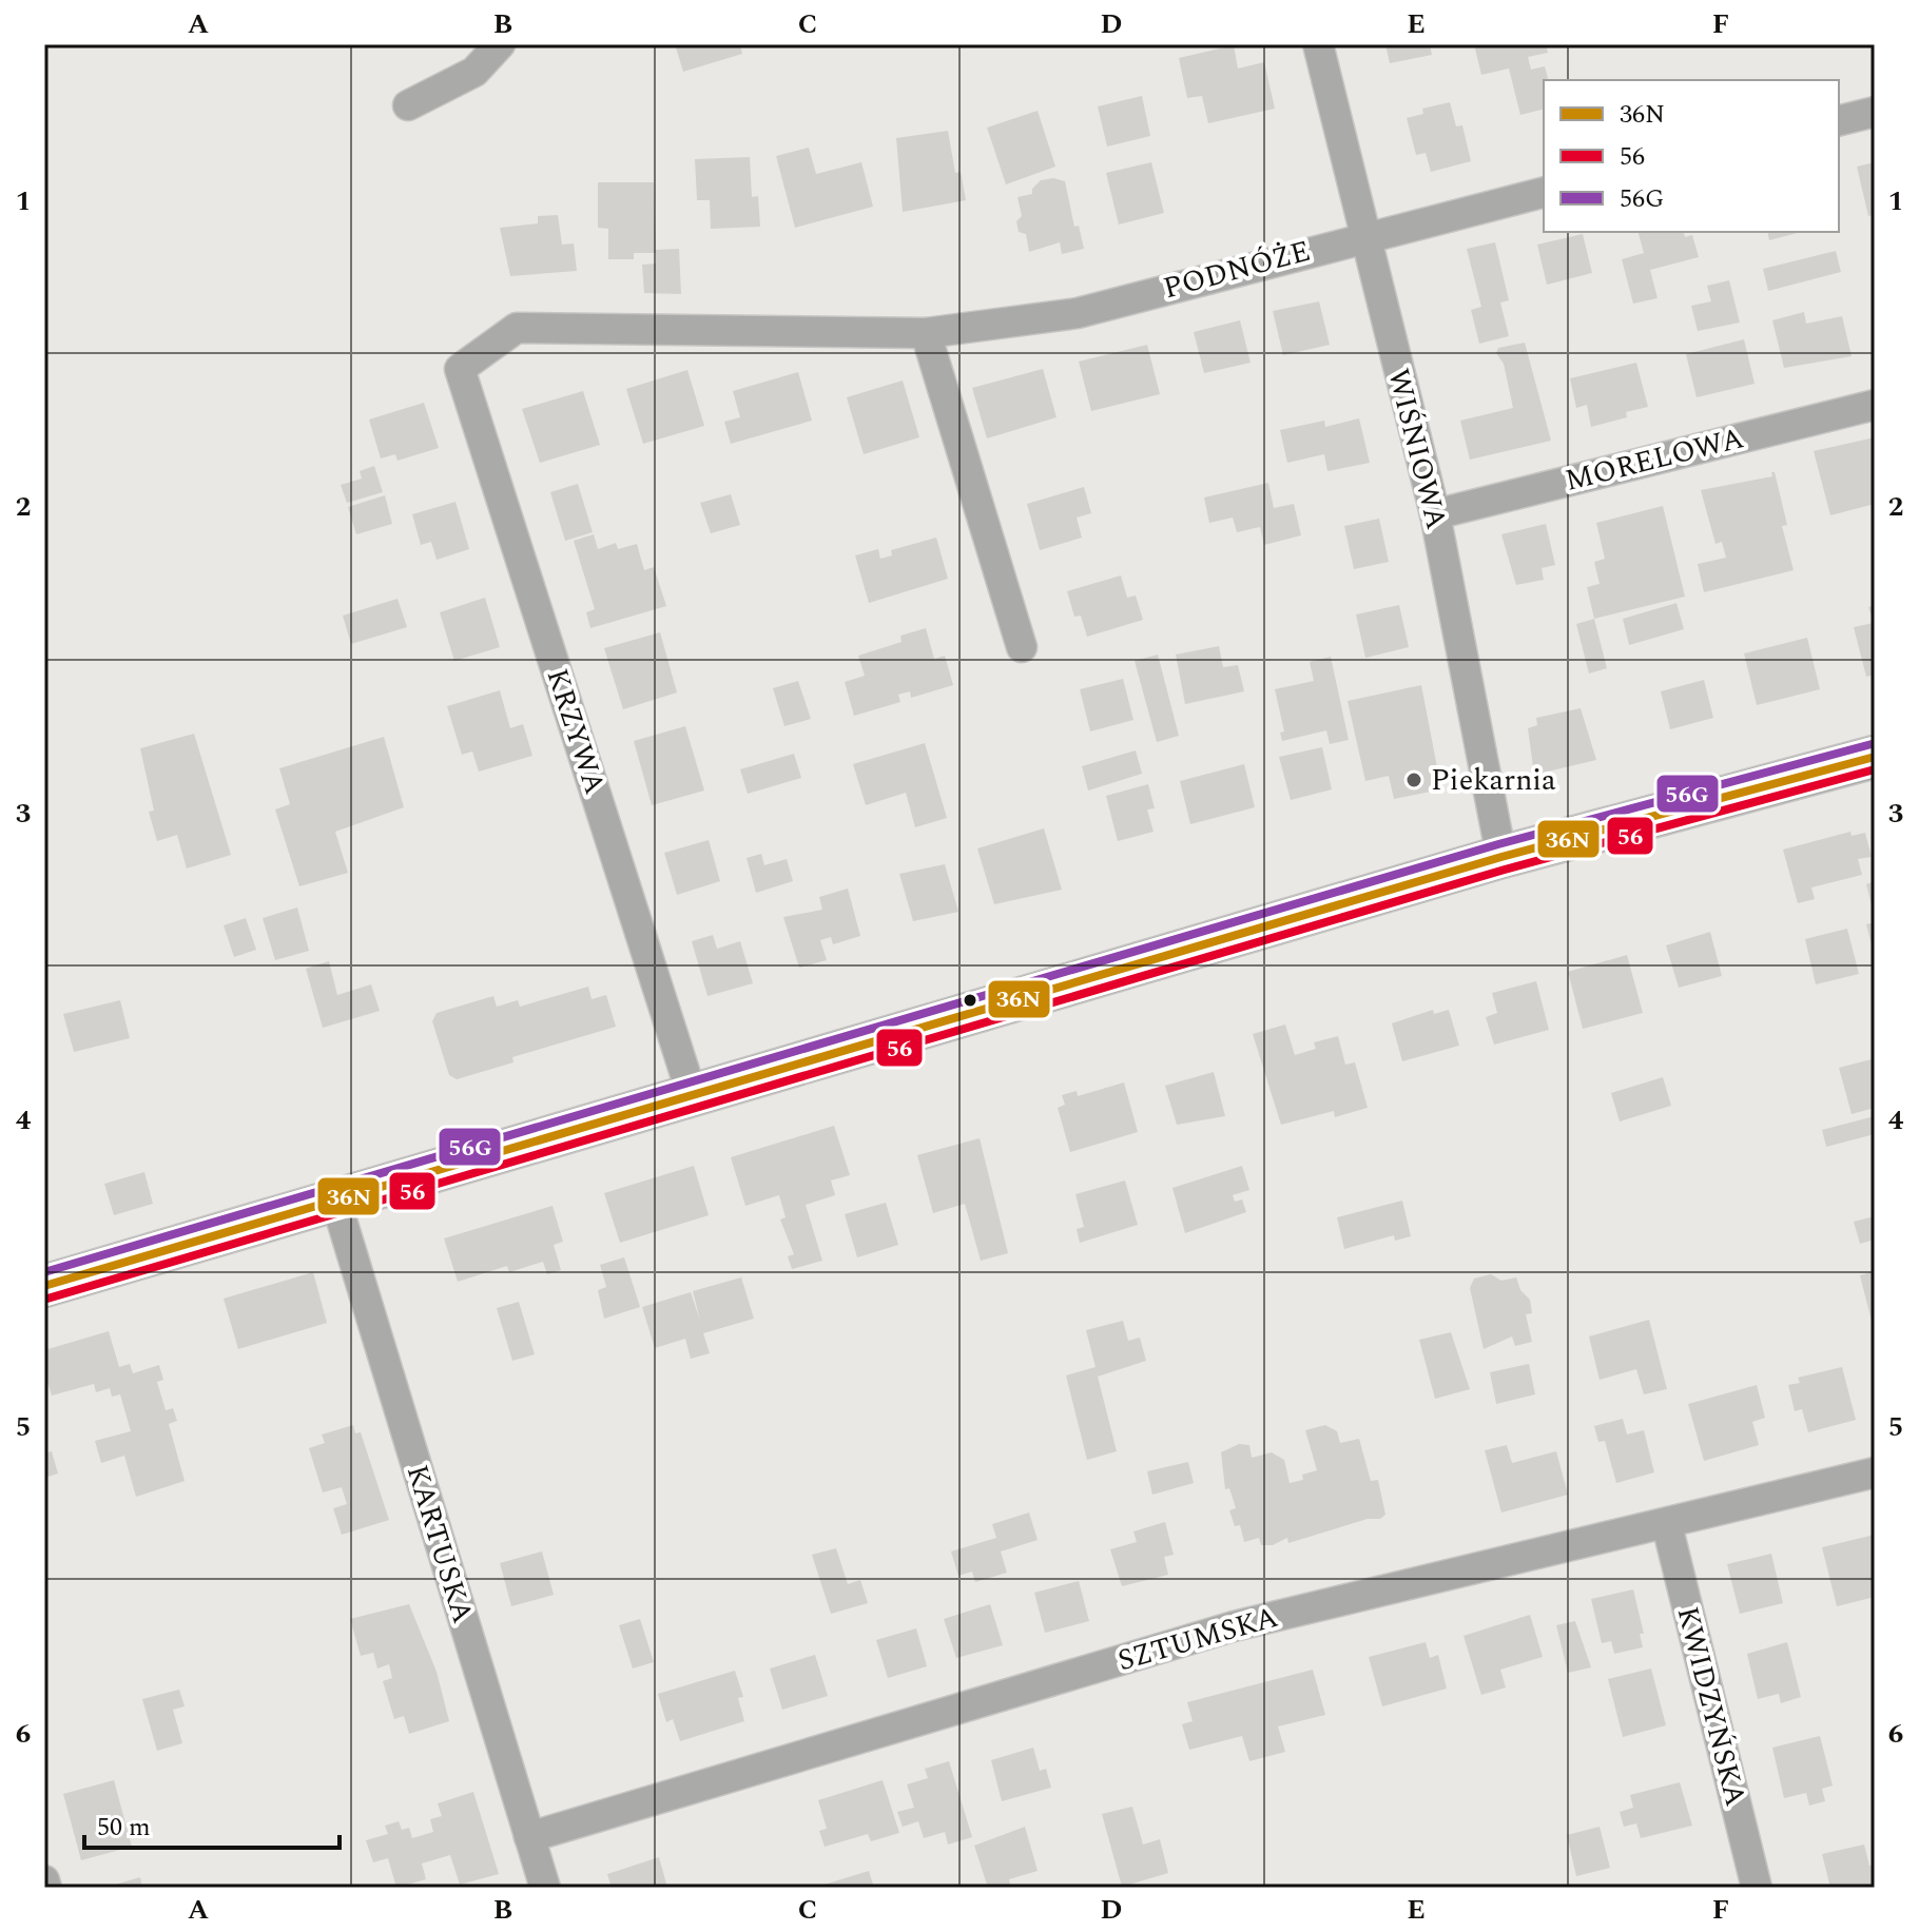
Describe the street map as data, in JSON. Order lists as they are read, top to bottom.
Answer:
{
  "streets": {
    "street": [
      "PODNÓŻE",
      "WIŚNIOWA",
      "MORELOWA",
      "KRZYWA",
      "KARTUSKA",
      "SZTUMSKA",
      "KWIDZYŃSKA"
    ]
  },
  "crossings": [
    ["PODNÓŻE", "WIŚNIOWA"],
    ["PODNÓŻE", "KRZYWA"],
    ["WIŚNIOWA", "MORELOWA"],
    ["KARTUSKA", "SZTUMSKA"],
    ["SZTUMSKA", "KWIDZYŃSKA"]
  ],
  "places": ["Piekarnia"],
  "lines": ["transit line 56G", "transit line 36N", "transit line 56"],
  "legend": ["36N", "56", "56G"],
  "scale_bar": "50 m",
  "grid": {
    "columns": [
      "A",
      "B",
      "C",
      "D",
      "E",
      "F"
    ],
    "rows": [
      "1",
      "2",
      "3",
      "4",
      "5",
      "6"
    ]
  }
}
